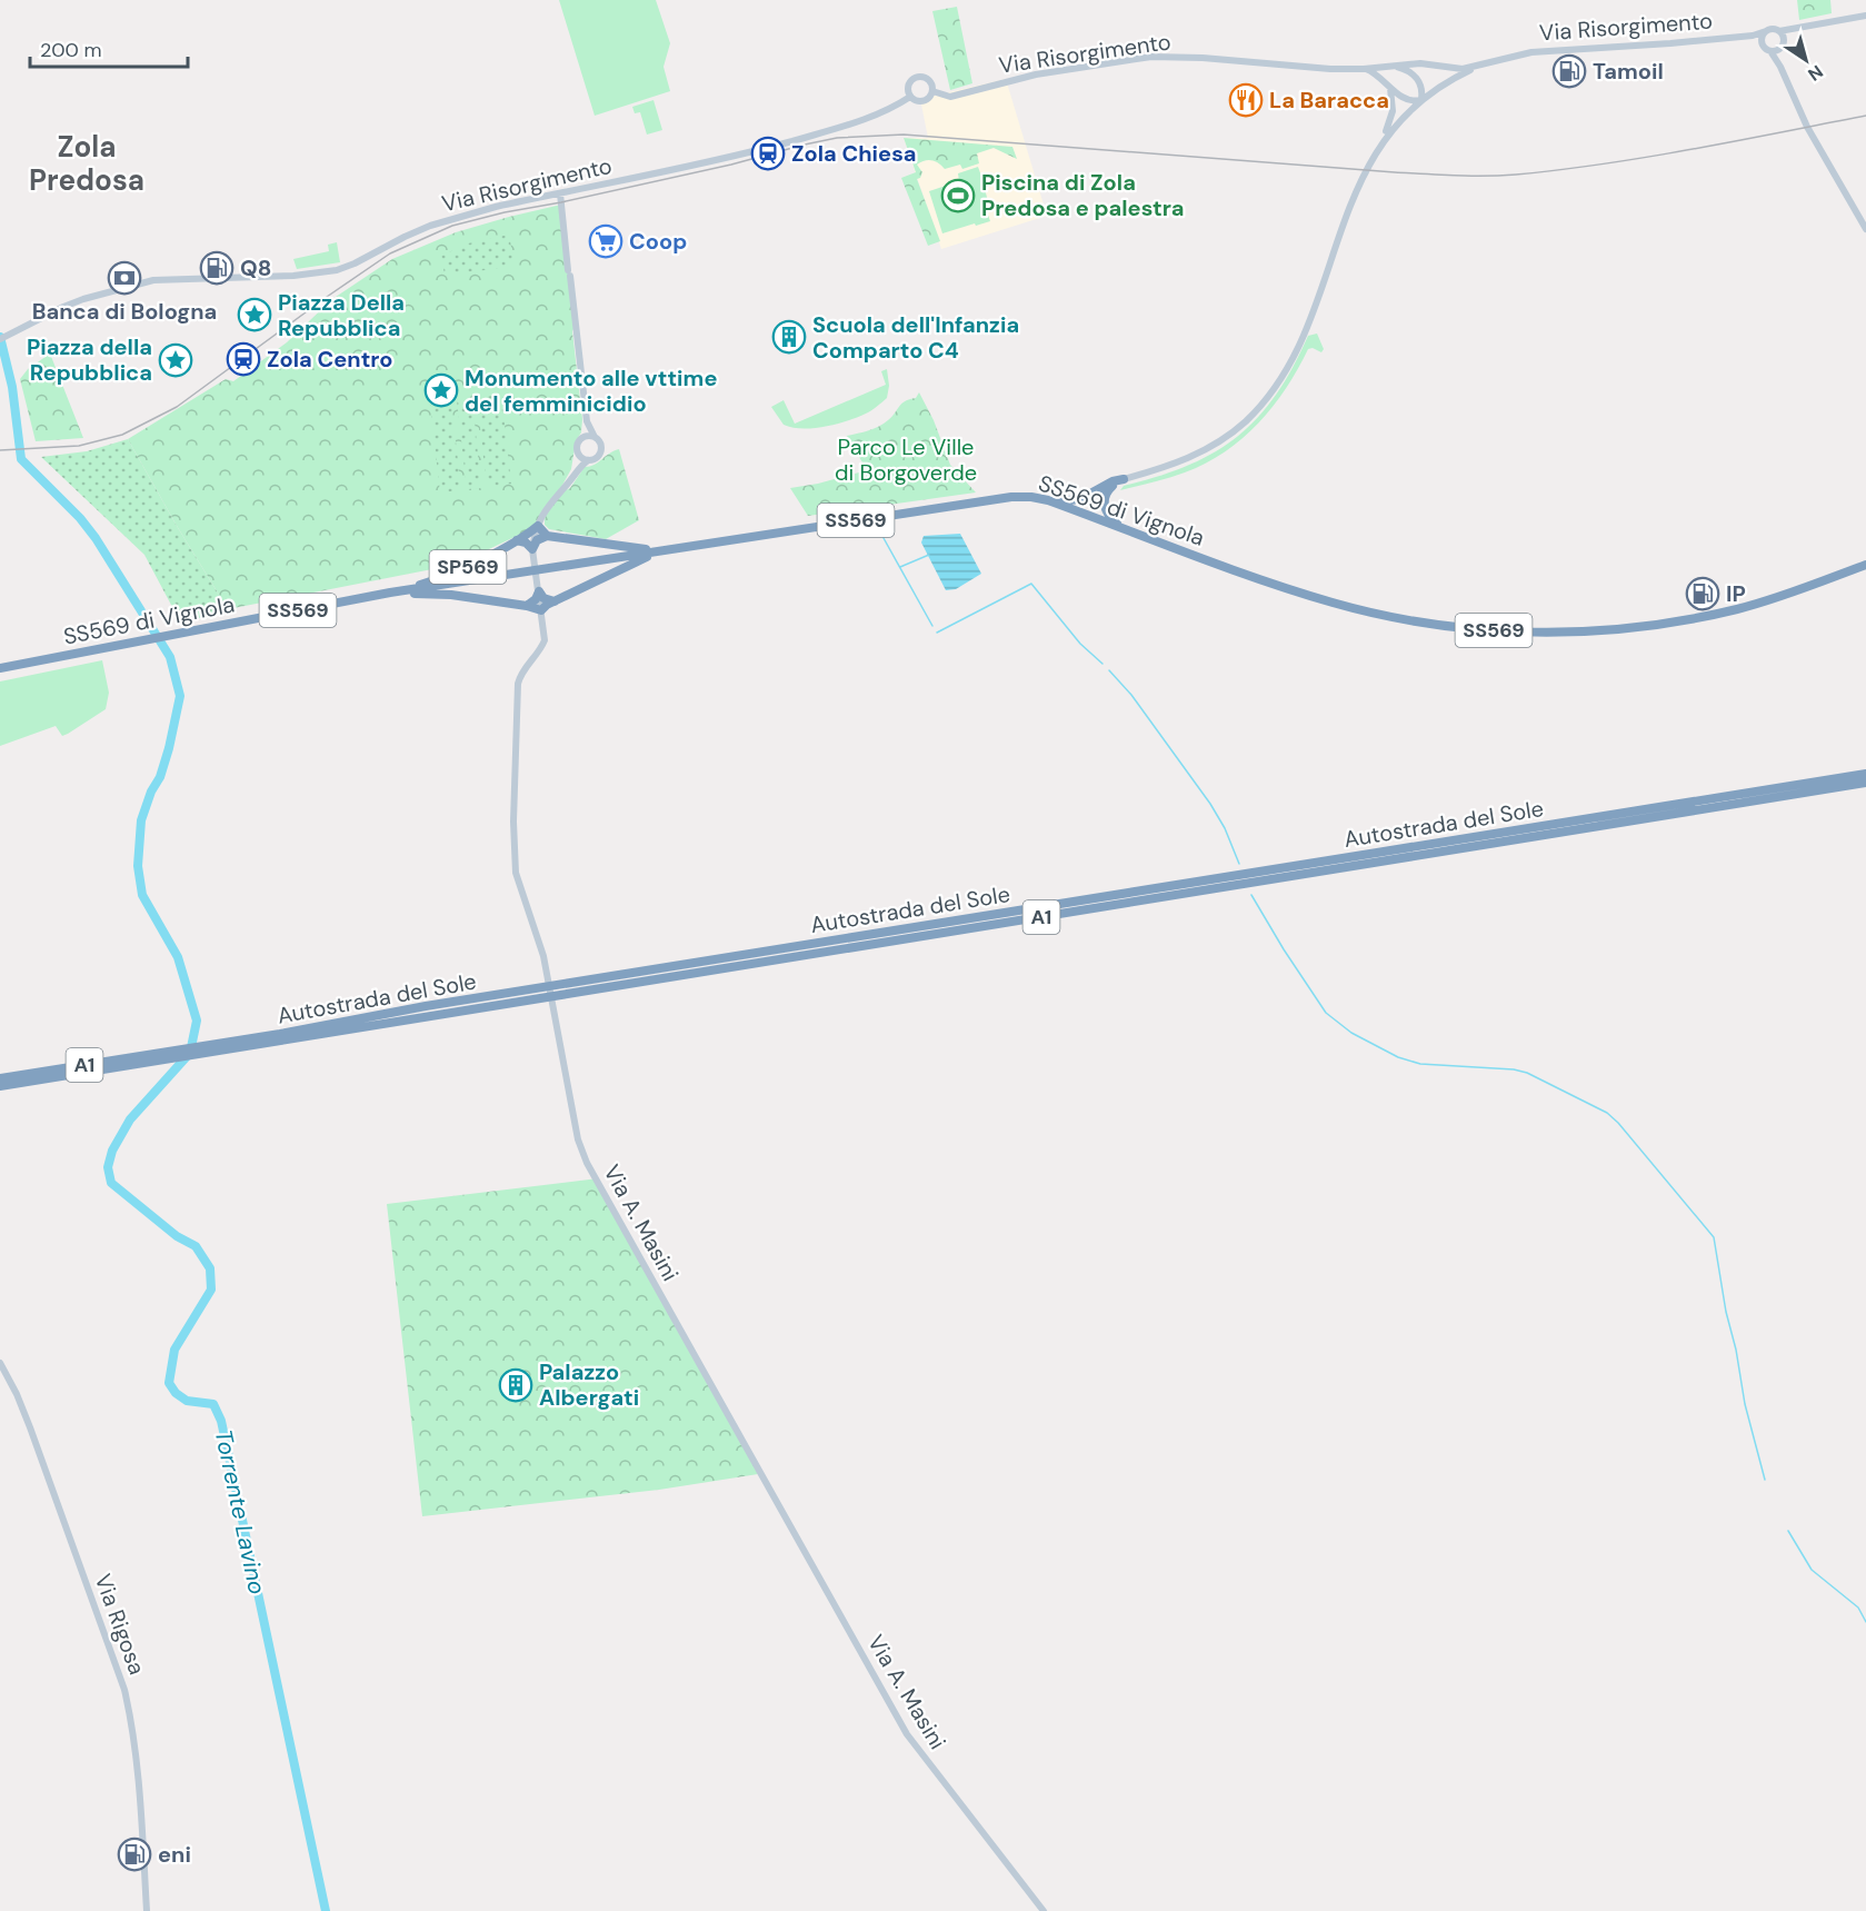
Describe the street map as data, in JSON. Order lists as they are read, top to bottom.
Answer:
{
  "streets": {
    "highway": [
      "SS569 di Vignola",
      "SS569",
      "SP569",
      "Autostrada del Sole",
      "A1"
    ],
    "main road": ["Via Risorgimento", "Via A. Masini", "Via Rigosa"]
  },
  "crossings": [
    ["SS569 di Vignola", "SS569"],
    ["SS569 di Vignola", "SP569"],
    ["SP569", "Via A. Masini"]
  ],
  "districts": ["Zola Predosa"],
  "water": ["Torrente Lavino"],
  "parks": ["Parco Le Ville di Borgoverde"],
  "places": {
    "fuel station": [
      "Tamoil",
      "Q8",
      "IP",
      "eni"
    ],
    "restaurant": ["La Baracca"],
    "station": ["Zola Chiesa", "Zola Centro"],
    "sports": ["Piscina di Zola Predosa e palestra"],
    "supermarket": ["Coop"],
    "bank": ["Banca di Bologna"],
    "place": ["Piazza Della Repubblica", "Piazza della Repubblica", "Monumento alle vttime del femminicidio"],
    "building": ["Scuola dell'Infanzia Comparto C4", "Palazzo Albergati"]
  },
  "scale_bar": "200 m",
  "north": "bottom right"
}
